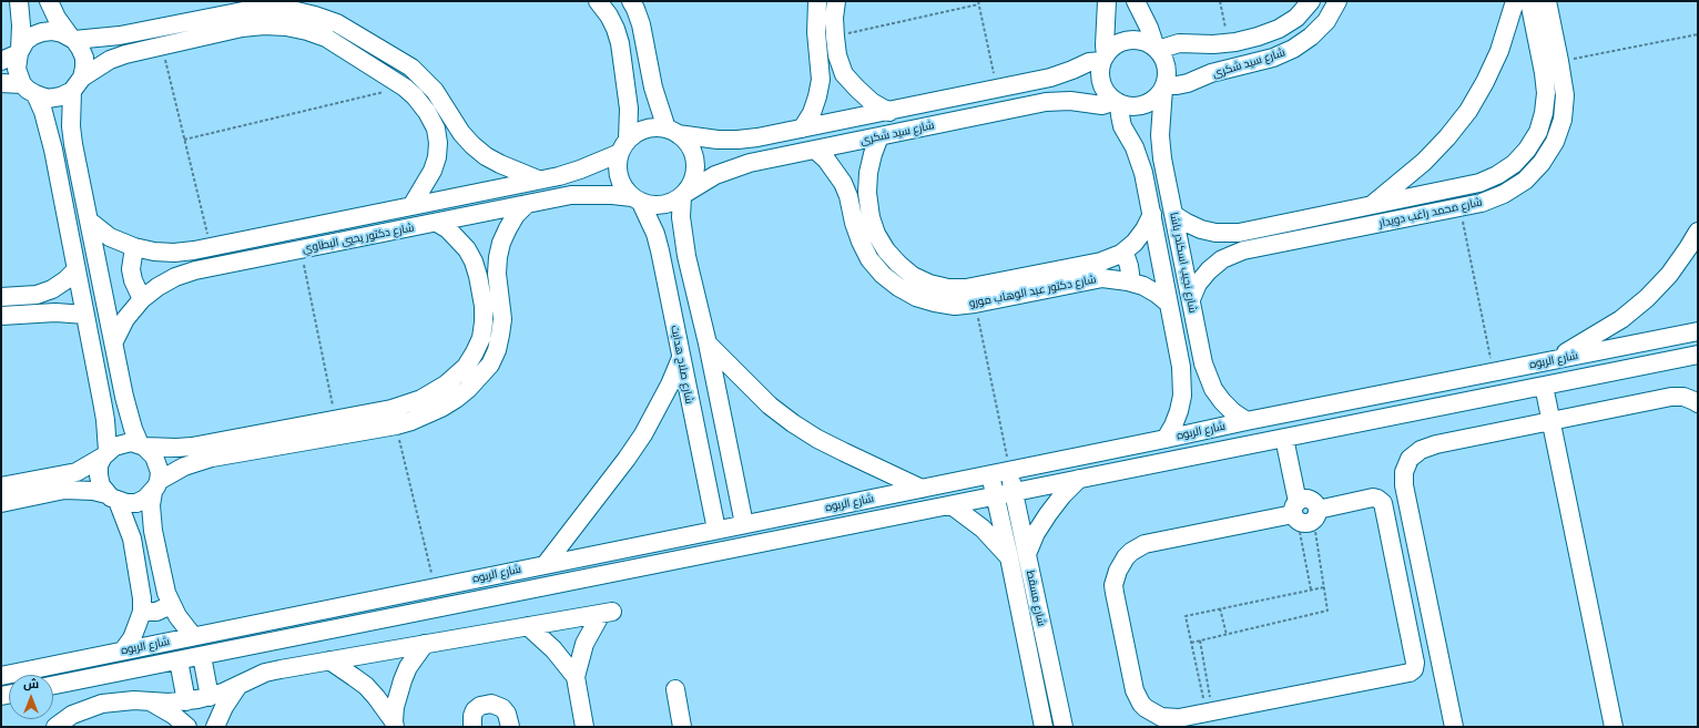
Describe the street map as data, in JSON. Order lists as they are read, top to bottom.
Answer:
{
  "streets": {
    "street": [
      "شارع سيد شكرى",
      "شارع محمد راغب دويدار",
      "شارع دكتور يحيي البطاوي",
      "شارع نجيب اسكندر باشا",
      "شارع دكتور عبد الوهاب مورو",
      "شارع الربوه",
      "شارع صلاح هدايت",
      "شارع مسقط"
    ]
  },
  "crossings": [
    ["شارع سيد شكرى", "شارع دكتور يحيي البطاوي"],
    ["شارع سيد شكرى", "شارع نجيب اسكندر باشا"],
    ["شارع سيد شكرى", "شارع دكتور عبد الوهاب مورو"],
    ["شارع سيد شكرى", "شارع صلاح هدايت"],
    ["شارع محمد راغب دويدار", "شارع نجيب اسكندر باشا"],
    ["شارع دكتور يحيي البطاوي", "شارع صلاح هدايت"],
    ["شارع نجيب اسكندر باشا", "شارع دكتور عبد الوهاب مورو"],
    ["شارع نجيب اسكندر باشا", "شارع الربوه"],
    ["شارع الربوه", "شارع صلاح هدايت"],
    ["شارع الربوه", "شارع مسقط"]
  ],
  "north": "top"
}
